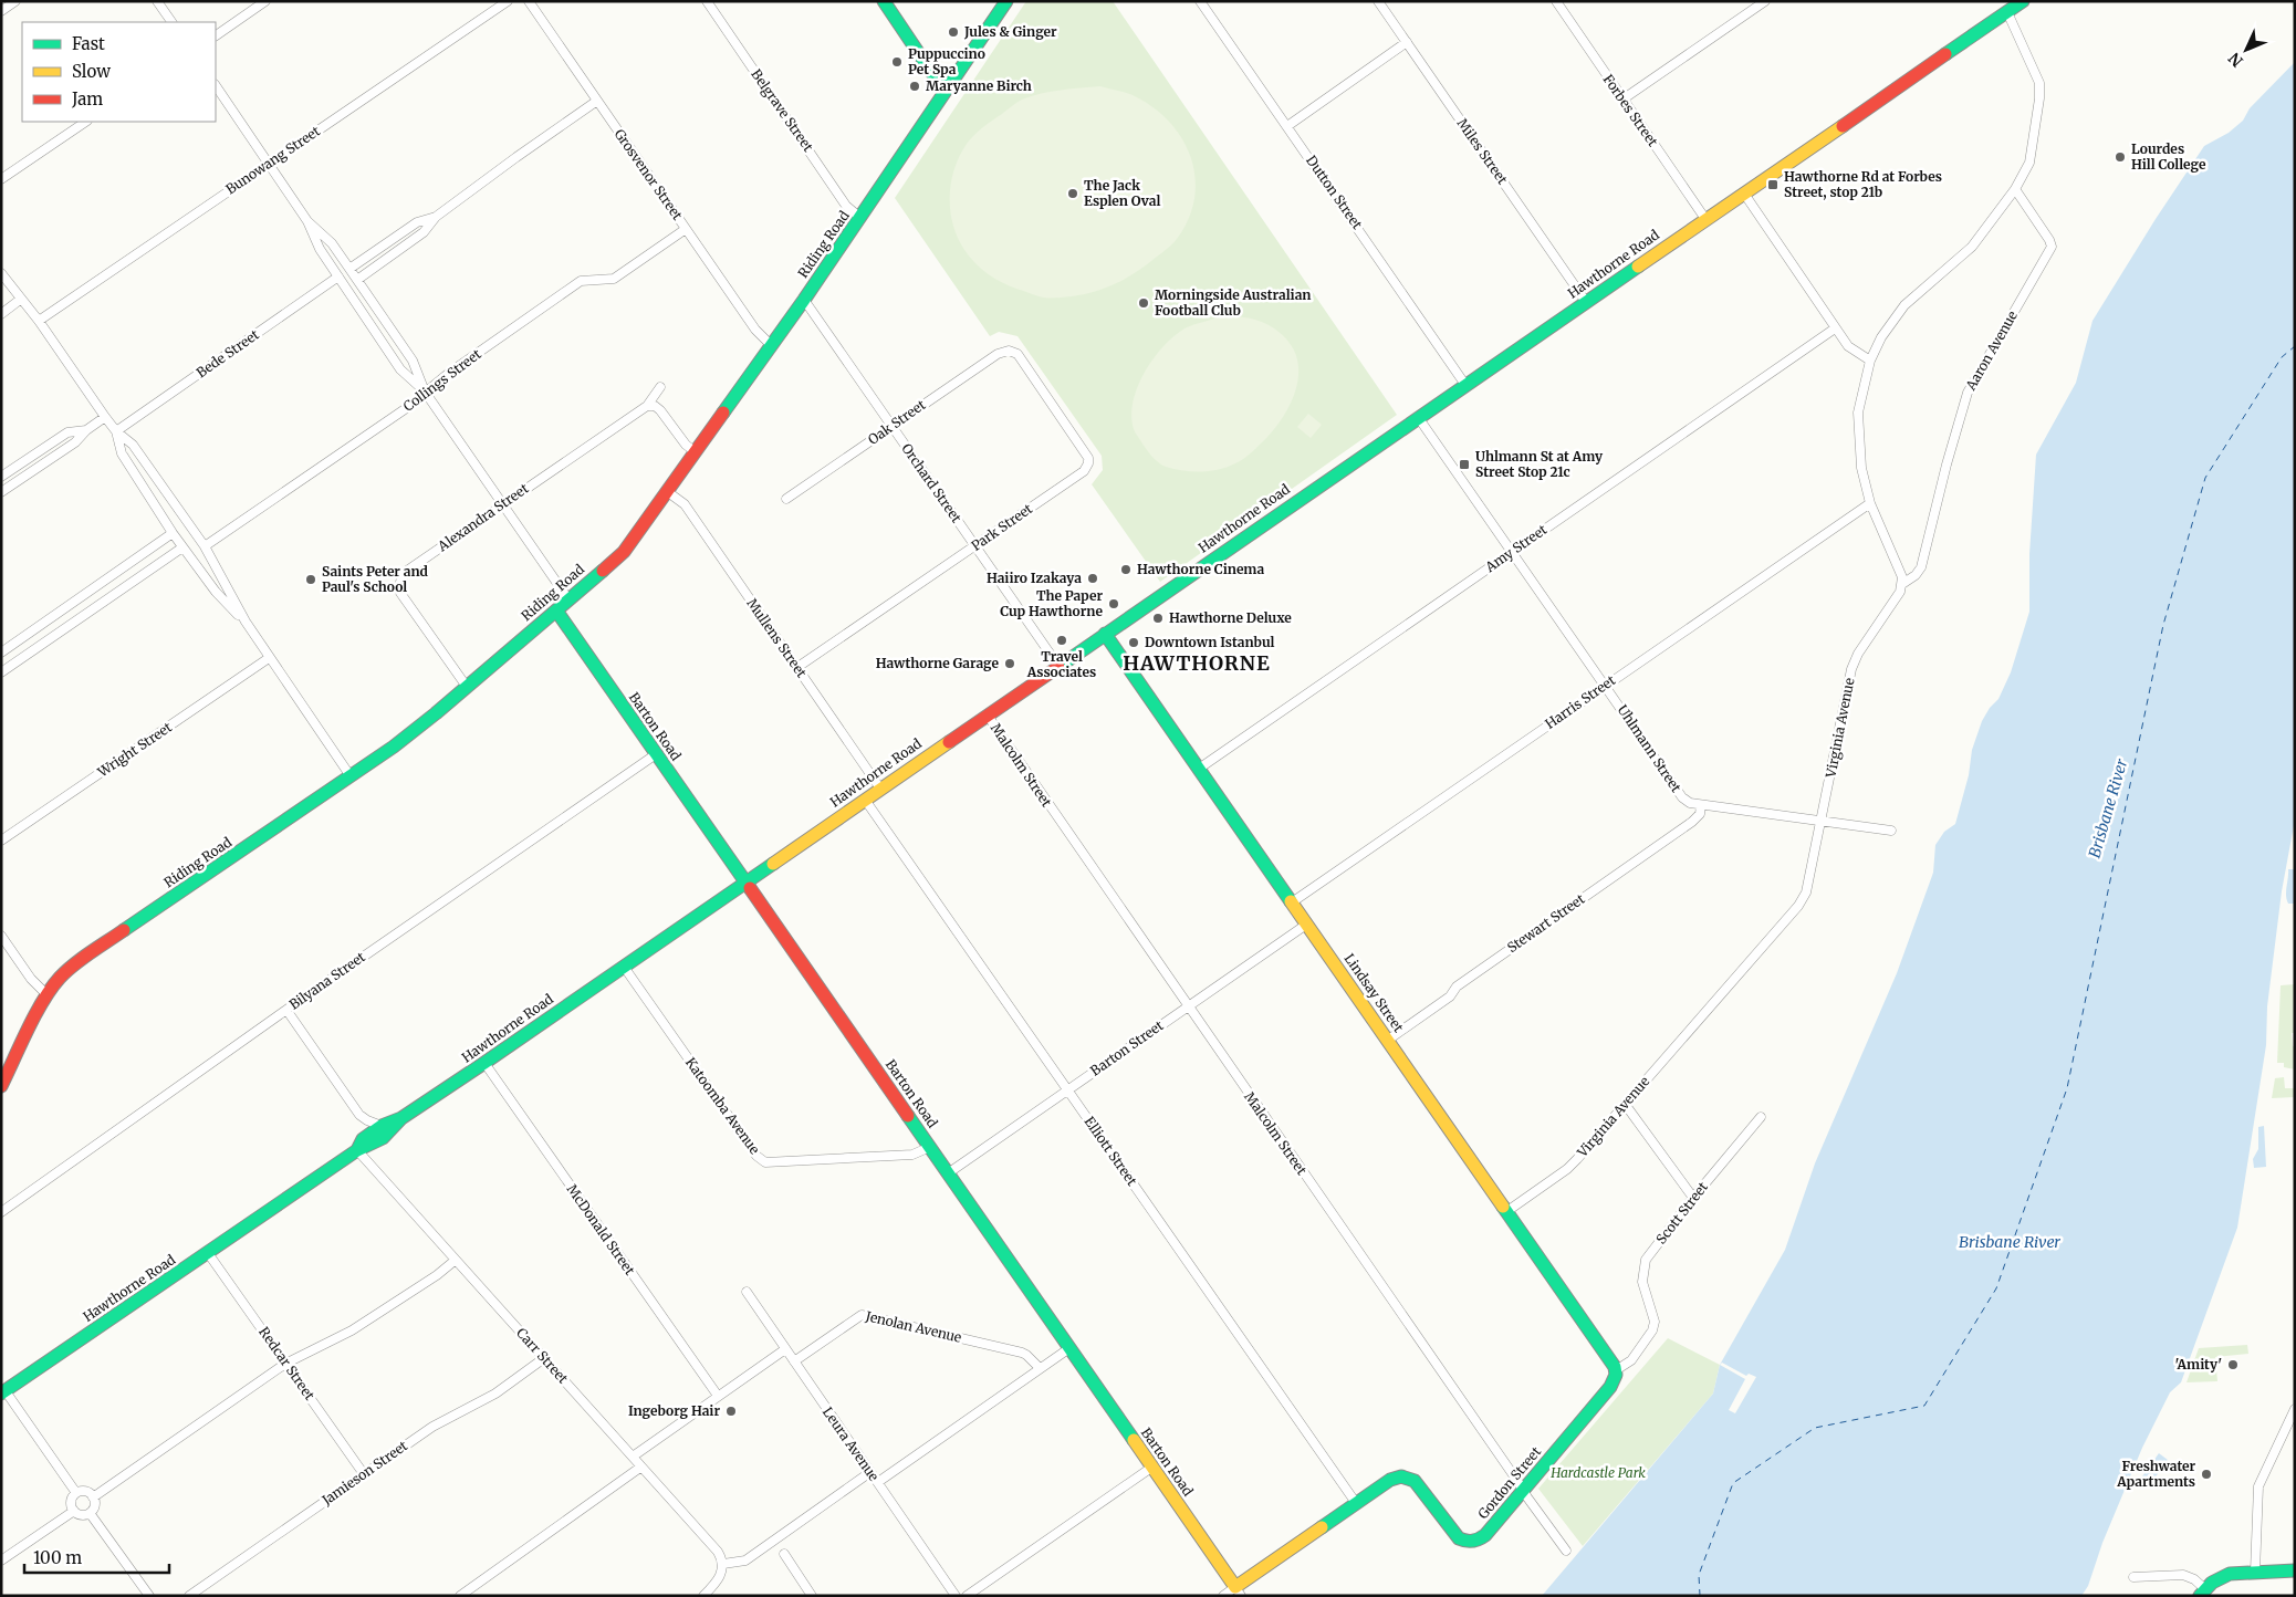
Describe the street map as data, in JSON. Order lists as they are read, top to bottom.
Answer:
{
  "streets": {
    "street": [
      "Belgrave Street",
      "Forbes Street",
      "Miles Street",
      "Bunowang Street",
      "Grosvenor Street",
      "Dutton Street",
      "Riding Road",
      "Hawthorne Road",
      "Aaron Avenue",
      "Bede Street",
      "Collings Street",
      "Oak Street",
      "Orchard Street",
      "Alexandra Street",
      "Park Street",
      "Amy Street",
      "Mullens Street",
      "Harris Street",
      "Barton Road",
      "Virginia Avenue",
      "Uhlmann Street",
      "Wright Street",
      "Malcolm Street",
      "Stewart Street",
      "Bilyana Street",
      "Lindsay Street",
      "Barton Street",
      "Katoomba Avenue",
      "Elliott Street",
      "Scott Street",
      "McDonald Street",
      "Jenolan Avenue",
      "Carr Street",
      "Redcar Street",
      "Leura Avenue",
      "Jamieson Street",
      "Gordon Street"
    ]
  },
  "crossings": [
    ["Belgrave Street", "Riding Road"],
    ["Forbes Street", "Hawthorne Road"],
    ["Miles Street", "Hawthorne Road"],
    ["Grosvenor Street", "Riding Road"],
    ["Grosvenor Street", "Collings Street"],
    ["Dutton Street", "Hawthorne Road"],
    ["Riding Road", "Orchard Street"],
    ["Riding Road", "Alexandra Street"],
    ["Riding Road", "Mullens Street"],
    ["Riding Road", "Barton Road"],
    ["Hawthorne Road", "Orchard Street"],
    ["Hawthorne Road", "Mullens Street"],
    ["Hawthorne Road", "Barton Road"],
    ["Hawthorne Road", "Uhlmann Street"],
    ["Hawthorne Road", "Malcolm Street"],
    ["Hawthorne Road", "Lindsay Street"],
    ["Hawthorne Road", "Katoomba Avenue"],
    ["Hawthorne Road", "Elliott Street"],
    ["Hawthorne Road", "McDonald Street"],
    ["Hawthorne Road", "Carr Street"],
    ["Hawthorne Road", "Redcar Street"],
    ["Aaron Avenue", "Virginia Avenue"],
    ["Oak Street", "Orchard Street"],
    ["Oak Street", "Park Street"],
    ["Orchard Street", "Park Street"],
    ["Park Street", "Mullens Street"],
    ["Amy Street", "Uhlmann Street"],
    ["Amy Street", "Lindsay Street"],
    ["Harris Street", "Uhlmann Street"],
    ["Harris Street", "Lindsay Street"],
    ["Barton Road", "Bilyana Street"],
    ["Barton Road", "Barton Street"],
    ["Barton Road", "Katoomba Avenue"],
    ["Barton Road", "Gordon Street"],
    ["Virginia Avenue", "Uhlmann Street"],
    ["Virginia Avenue", "Lindsay Street"],
    ["Uhlmann Street", "Stewart Street"],
    ["Malcolm Street", "Barton Street"],
    ["Malcolm Street", "Gordon Street"],
    ["Stewart Street", "Lindsay Street"],
    ["Lindsay Street", "Barton Street"],
    ["Lindsay Street", "Gordon Street"],
    ["Barton Street", "Elliott Street"],
    ["Elliott Street", "Gordon Street"],
    ["Scott Street", "Gordon Street"],
    ["Jenolan Avenue", "Leura Avenue"],
    ["Carr Street", "Jamieson Street"],
    ["Redcar Street", "Jamieson Street"]
  ],
  "districts": ["HAWTHORNE"],
  "water": ["Brisbane River"],
  "parks": ["Hardcastle Park"],
  "places": {
    "other": [
      "Jules & Ginger",
      "Puppuccino Pet Spa",
      "Maryanne Birch",
      "Lourdes Hill College",
      "The Jack Esplen Oval",
      "Morningside Australian Football Club",
      "Hawthorne Cinema",
      "Haiiro Izakaya",
      "Saints Peter and Paul's School",
      "The Paper Cup Hawthorne",
      "Hawthorne Deluxe",
      "Travel Associates",
      "Downtown Istanbul",
      "Hawthorne Garage",
      "'Amity'",
      "Ingeborg Hair",
      "Freshwater Apartments"
    ],
    "transit": ["Hawthorne Rd at Forbes Street, stop 21b", "Uhlmann St at Amy Street Stop 21c"]
  },
  "legend": ["Fast", "Slow", "Jam"],
  "scale_bar": "100 m",
  "north": "bottom left"
}
